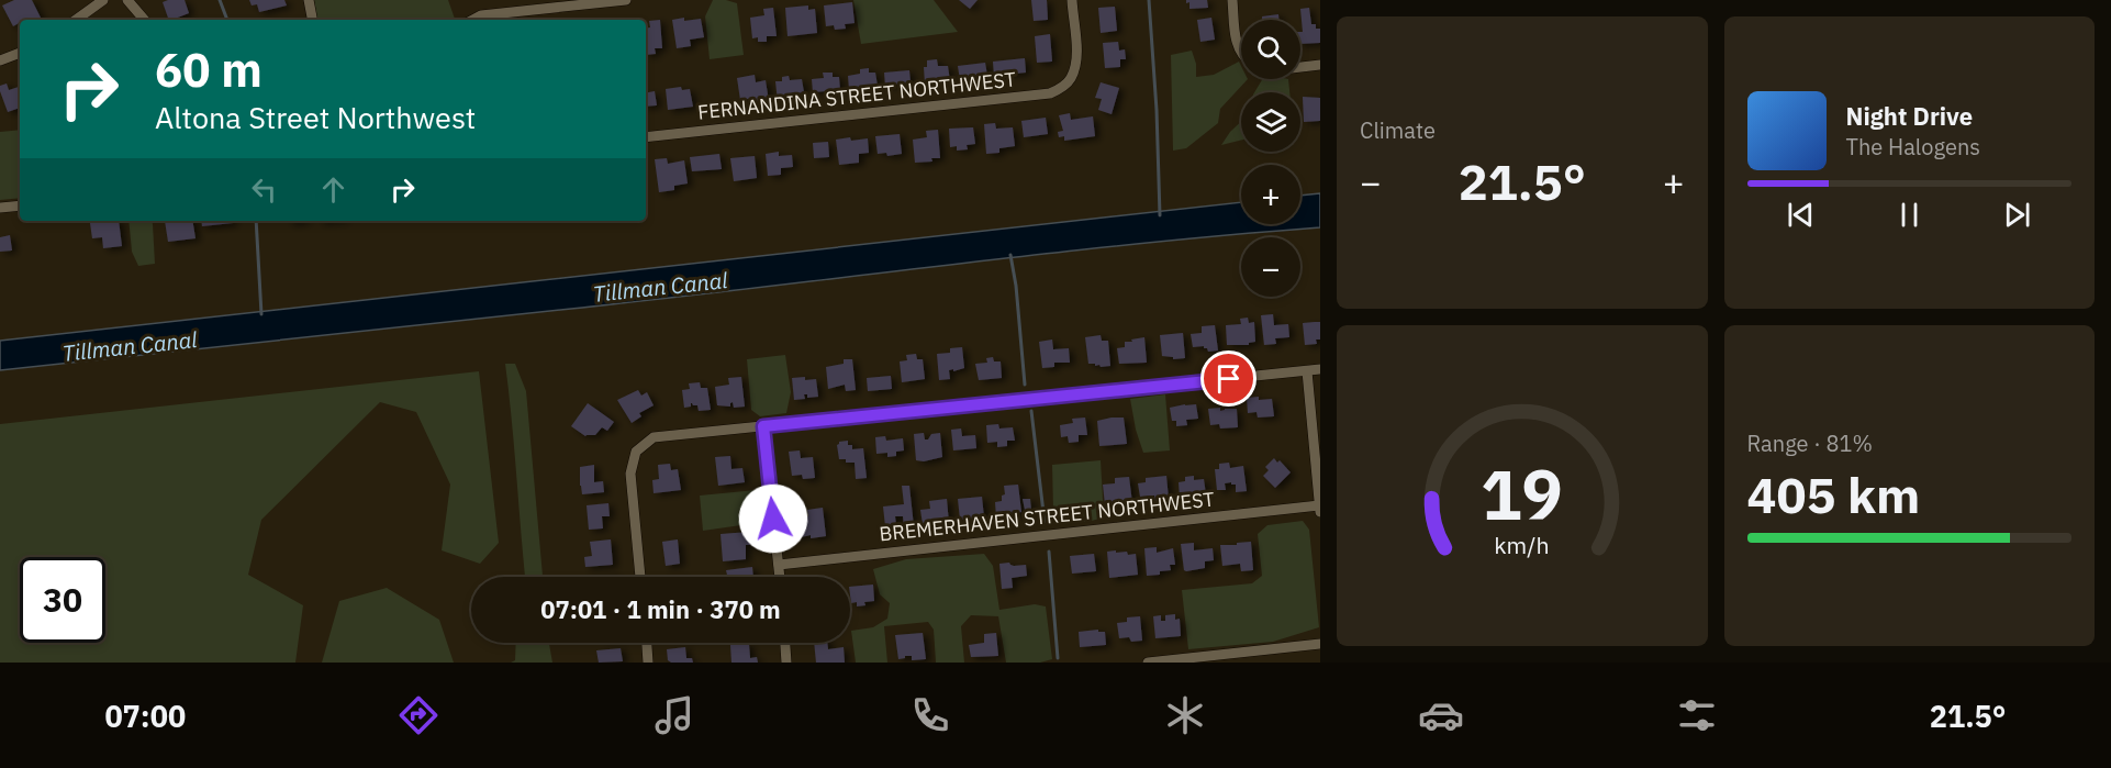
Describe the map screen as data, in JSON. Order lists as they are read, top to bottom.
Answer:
{
  "streets": {
    "street": ["FERNANDINA STREET NORTHWEST", "BREMERHAVEN STREET NORTHWEST"]
  },
  "water": ["Tillman Canal"],
  "page": {
    "tile": [
      "Climate",
      ["Range · 81%", "405 km"]
    ],
    "map_buttons": ["+", "−"],
    "turn": ["60 m", "Altona Street Northwest"],
    "song": ["Night Drive", "The Halogens"],
    "heat": ["−", "21.5°", "+"],
    "limit": "30",
    "trip": "07:01 · 1 min · 370 m",
    "tabs": ["07:00", "21.5°"],
    "gauge": ["19", "km/h"]
  }
}
